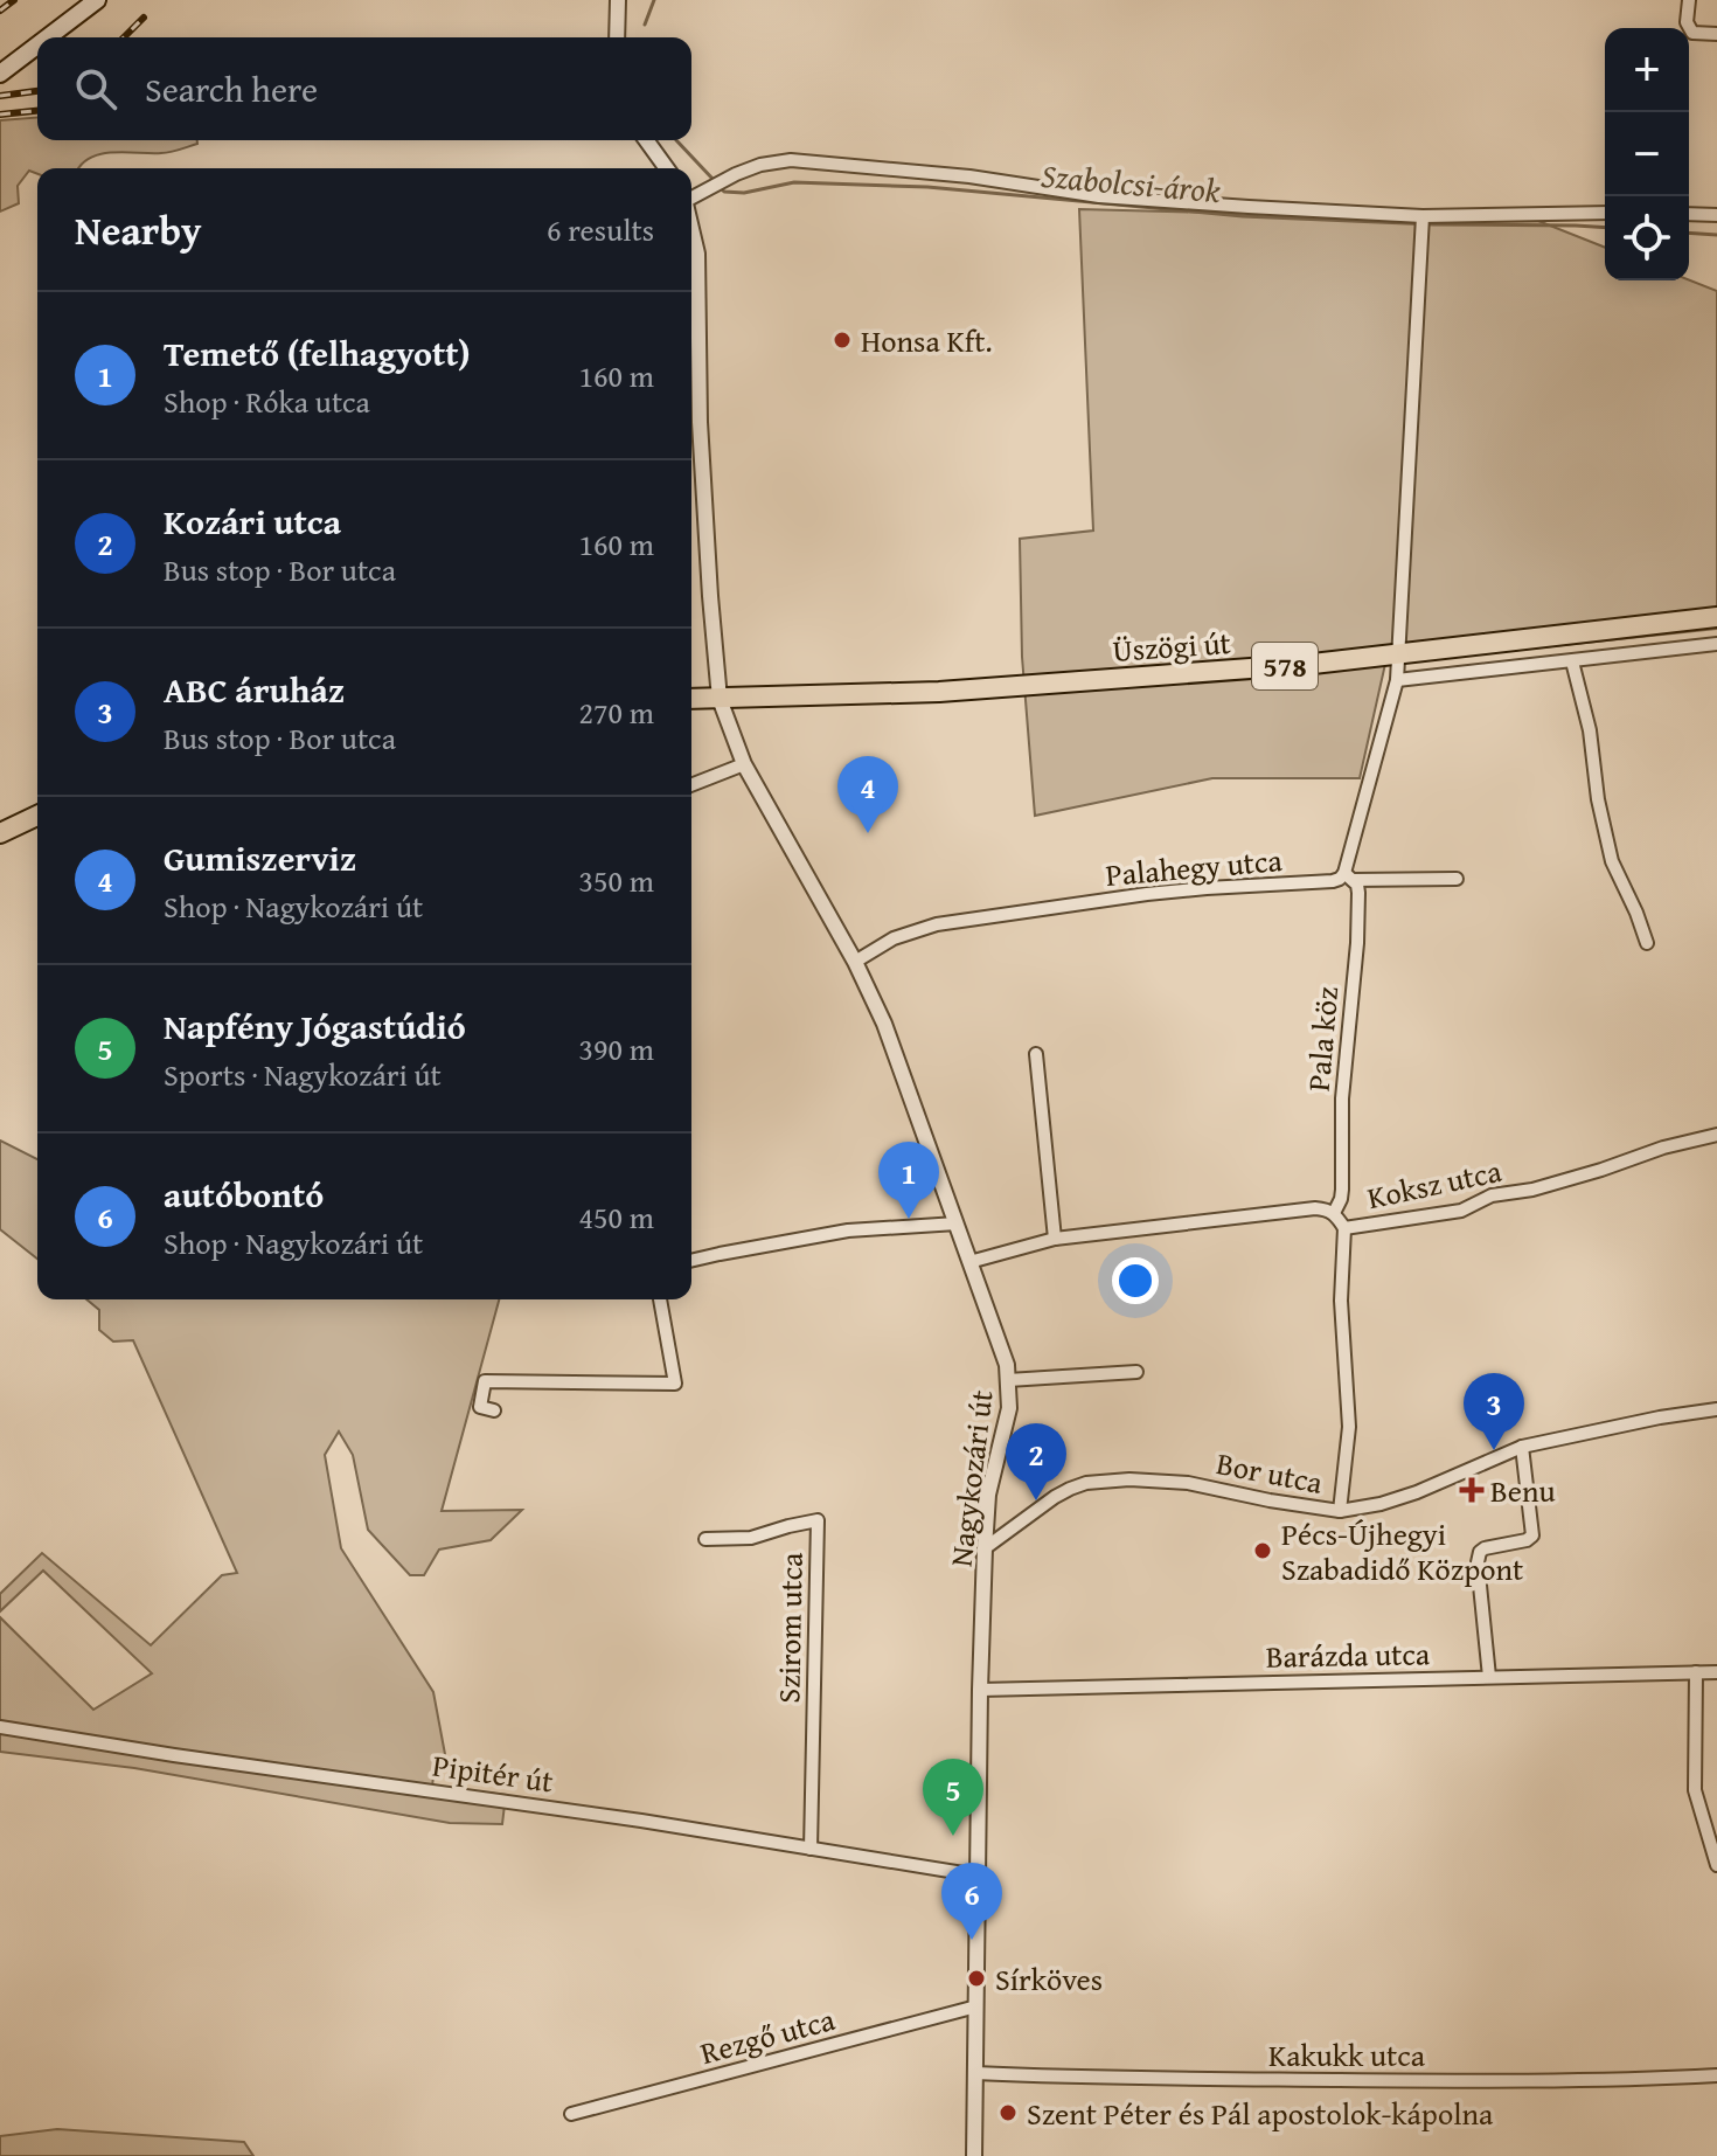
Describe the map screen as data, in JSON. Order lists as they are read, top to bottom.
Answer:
{
  "streets": {
    "main road": ["Üszögi út", "578"],
    "street": [
      "Palahegy utca",
      "Pala köz",
      "Koksz utca",
      "Bor utca",
      "Nagykozári út",
      "Szirom utca",
      "Barázda utca",
      "Pipitér út",
      "Rezgő utca",
      "Kakukk utca"
    ]
  },
  "crossings": [
    ["Üszögi út", "Nagykozári út"],
    ["Palahegy utca", "Pala köz"],
    ["Palahegy utca", "Nagykozári út"],
    ["Pala köz", "Koksz utca"],
    ["Koksz utca", "Nagykozári út"],
    ["Bor utca", "Nagykozári út"],
    ["Nagykozári út", "Barázda utca"],
    ["Nagykozári út", "Pipitér út"],
    ["Nagykozári út", "Rezgő utca"],
    ["Nagykozári út", "Kakukk utca"],
    ["Szirom utca", "Pipitér út"]
  ],
  "water": ["Szabolcsi-árok"],
  "places": {
    "other": [
      "Honsa Kft.",
      "Pécs-Újhegyi Szabadidő Központ",
      "Sírköves",
      "Szent Péter és Pál apostolok-kápolna"
    ],
    "health": ["Benu"]
  },
  "page": {
    "map_buttons": ["+", "−"],
    "search": "Search here",
    "heading": ["Nearby", "6 results"],
    "list": [
      {
        "mark": "1",
        "name": "Temető (felhagyott)",
        "note": "Shop · Róka utca",
        "value": "160 m"
      },
      {
        "mark": "2",
        "name": "Kozári utca",
        "note": "Bus stop · Bor utca",
        "value": "160 m"
      },
      {
        "mark": "3",
        "name": "ABC áruház",
        "note": "Bus stop · Bor utca",
        "value": "270 m"
      },
      {
        "mark": "4",
        "name": "Gumiszerviz",
        "note": "Shop · Nagykozári út",
        "value": "350 m"
      },
      {
        "mark": "5",
        "name": "Napfény Jógastúdió",
        "note": "Sports · Nagykozári út",
        "value": "390 m"
      },
      {
        "mark": "6",
        "name": "autóbontó",
        "note": "Shop · Nagykozári út",
        "value": "450 m"
      }
    ],
    "pins": [
      "4",
      "1",
      "3",
      "2",
      "5",
      "6"
    ]
  }
}
